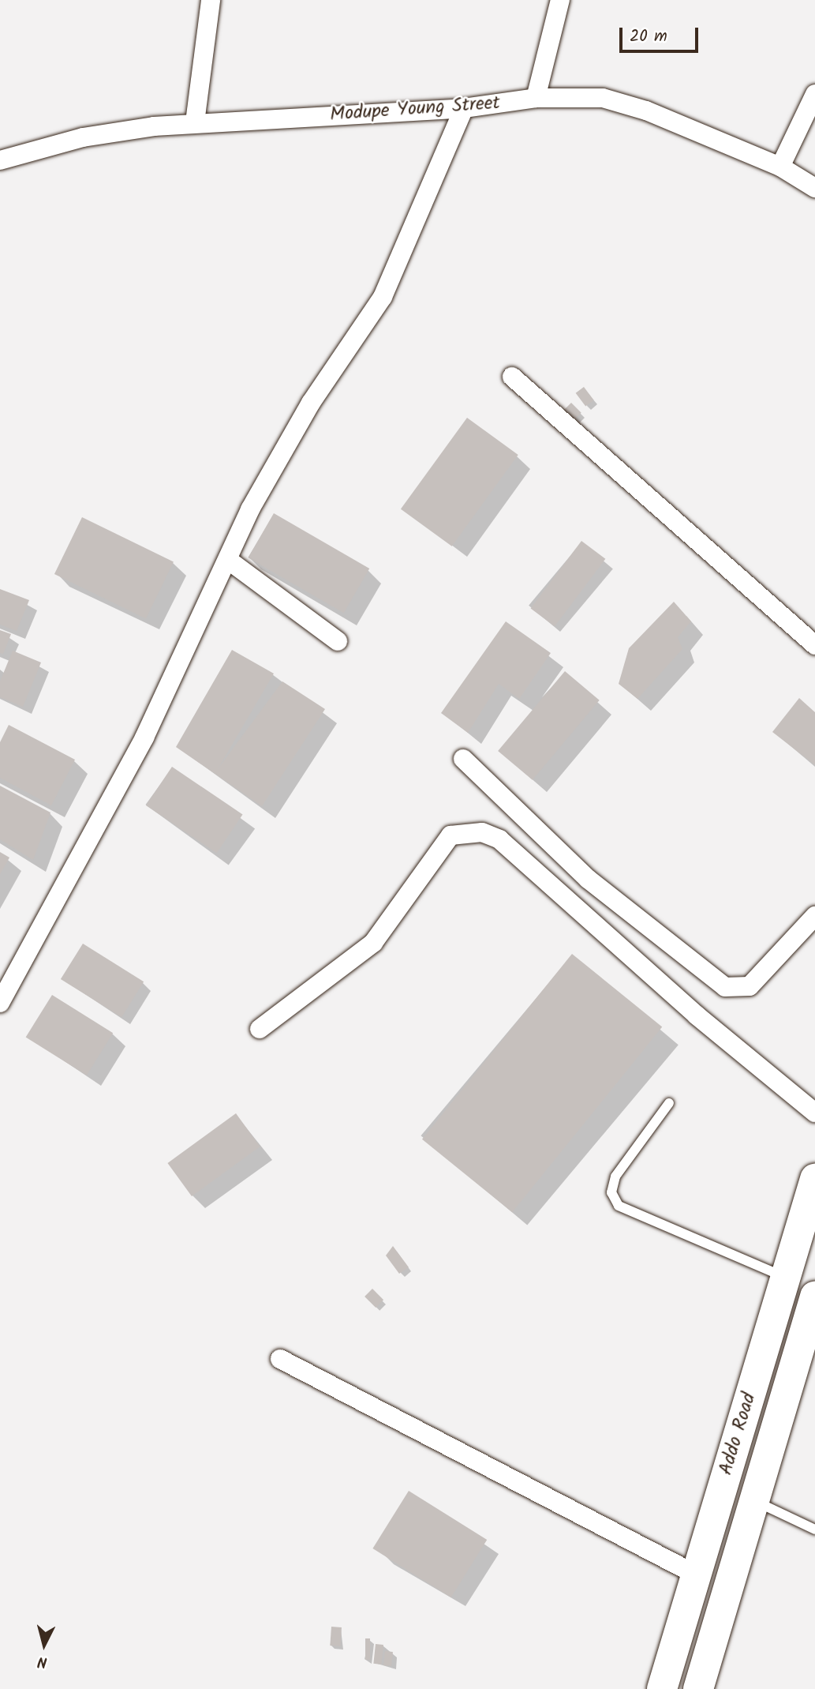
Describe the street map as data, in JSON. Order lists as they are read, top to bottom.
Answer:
{
  "streets": {
    "main road": ["Addo Road"],
    "street": ["Modupe Young Street"]
  },
  "scale_bar": "20 m",
  "north": "bottom"
}
